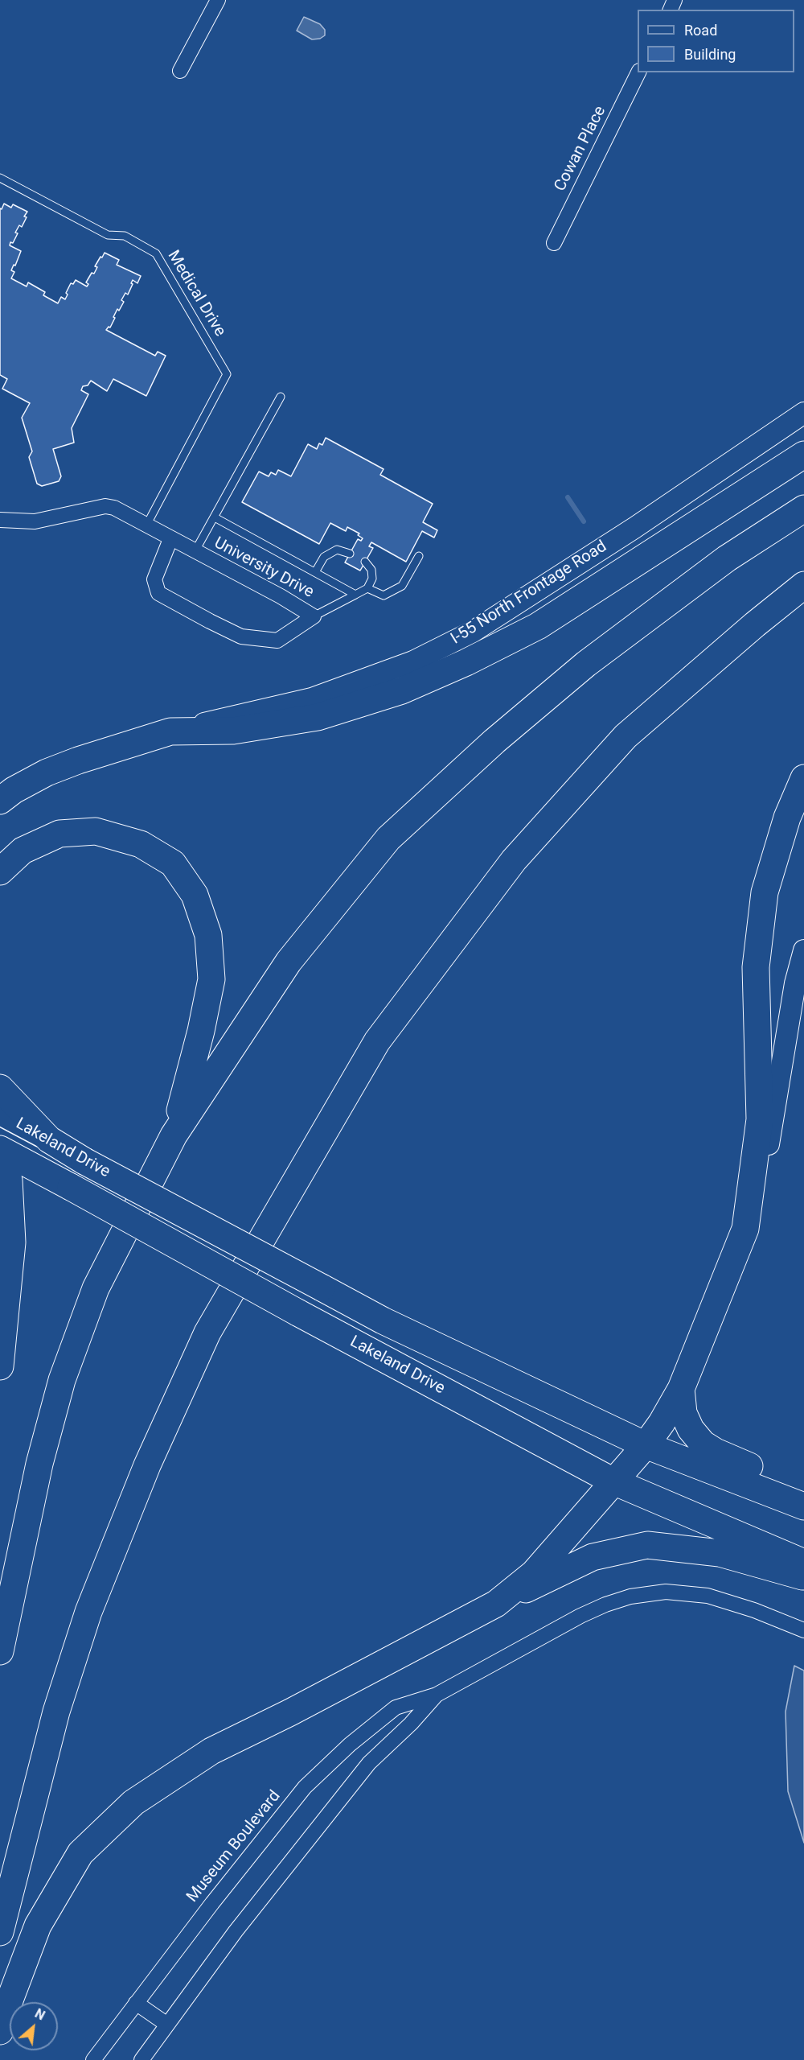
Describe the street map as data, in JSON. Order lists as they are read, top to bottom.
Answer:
{
  "streets": {
    "highway": ["Lakeland Drive"],
    "street": [
      "Cowan Place",
      "University Drive",
      "I-55 North Frontage Road",
      "Museum Boulevard"
    ],
    "lane": ["Medical Drive"]
  },
  "crossings": [
    ["Medical Drive", "University Drive"]
  ],
  "legend": ["Road", "Building"],
  "north": "top right"
}
